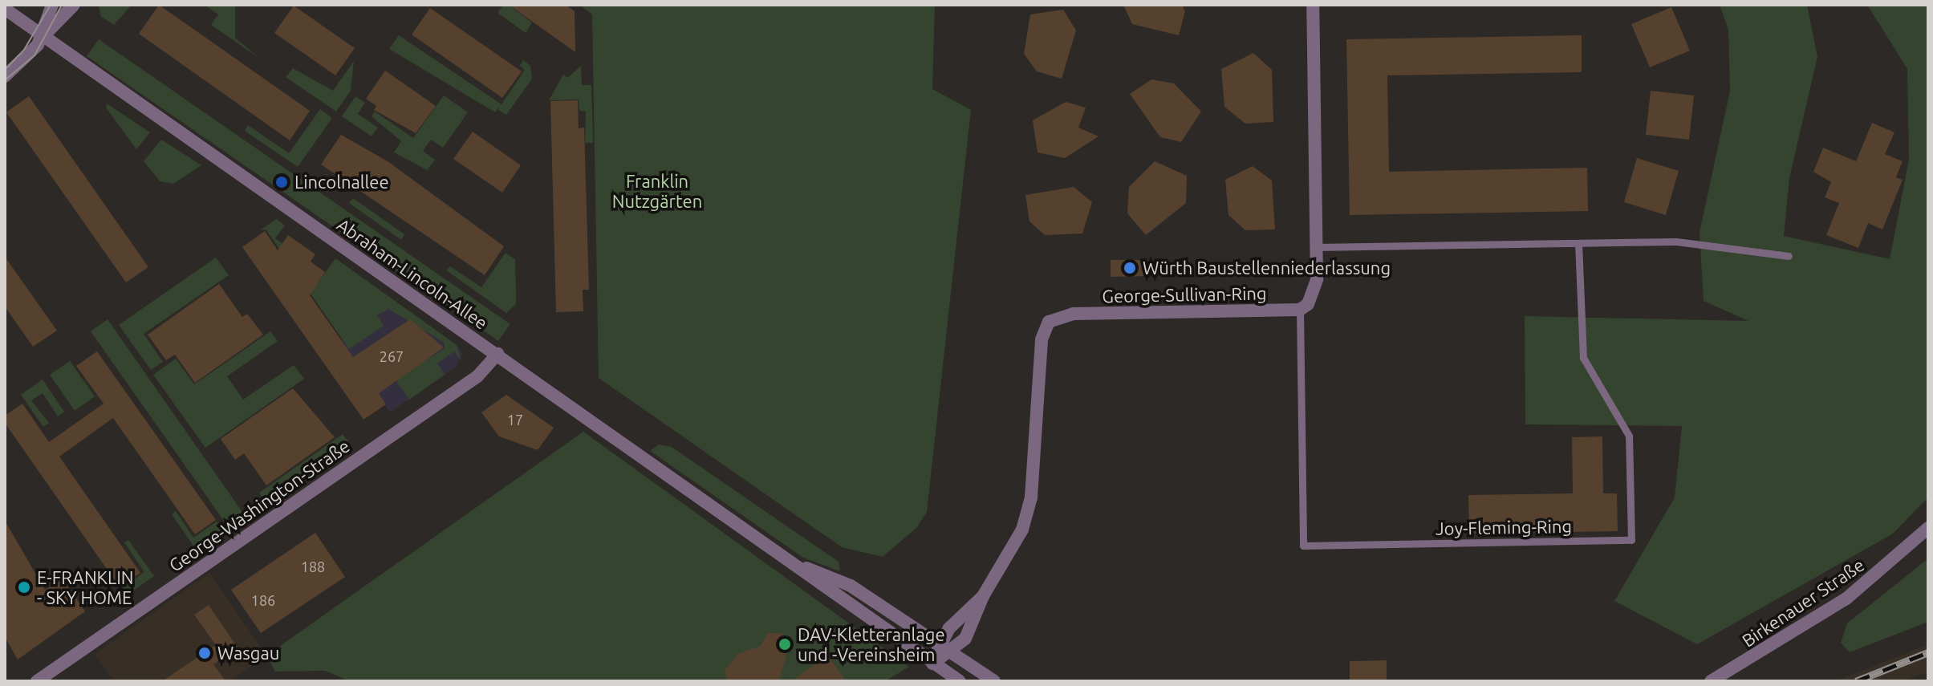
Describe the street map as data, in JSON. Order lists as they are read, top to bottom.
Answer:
{
  "streets": {
    "street": [
      "Abraham-Lincoln-Allee",
      "George-Sullivan-Ring",
      "George-Washington-Straße",
      "Birkenauer Straße"
    ],
    "lane": ["Joy-Fleming-Ring"]
  },
  "crossings": [
    ["Abraham-Lincoln-Allee", "George-Sullivan-Ring"],
    ["Abraham-Lincoln-Allee", "George-Washington-Straße"],
    ["George-Sullivan-Ring", "Joy-Fleming-Ring"]
  ],
  "parks": ["Franklin Nutzgärten"],
  "places": [
    "Lincolnallee",
    "Würth Baustellenniederlassung",
    "E-FRANKLIN - SKY HOME",
    "DAV-Kletteranlage und -Vereinsheim",
    "Wasgau"
  ],
  "house_numbers": [
    "267",
    "17",
    "188",
    "186"
  ]
}
